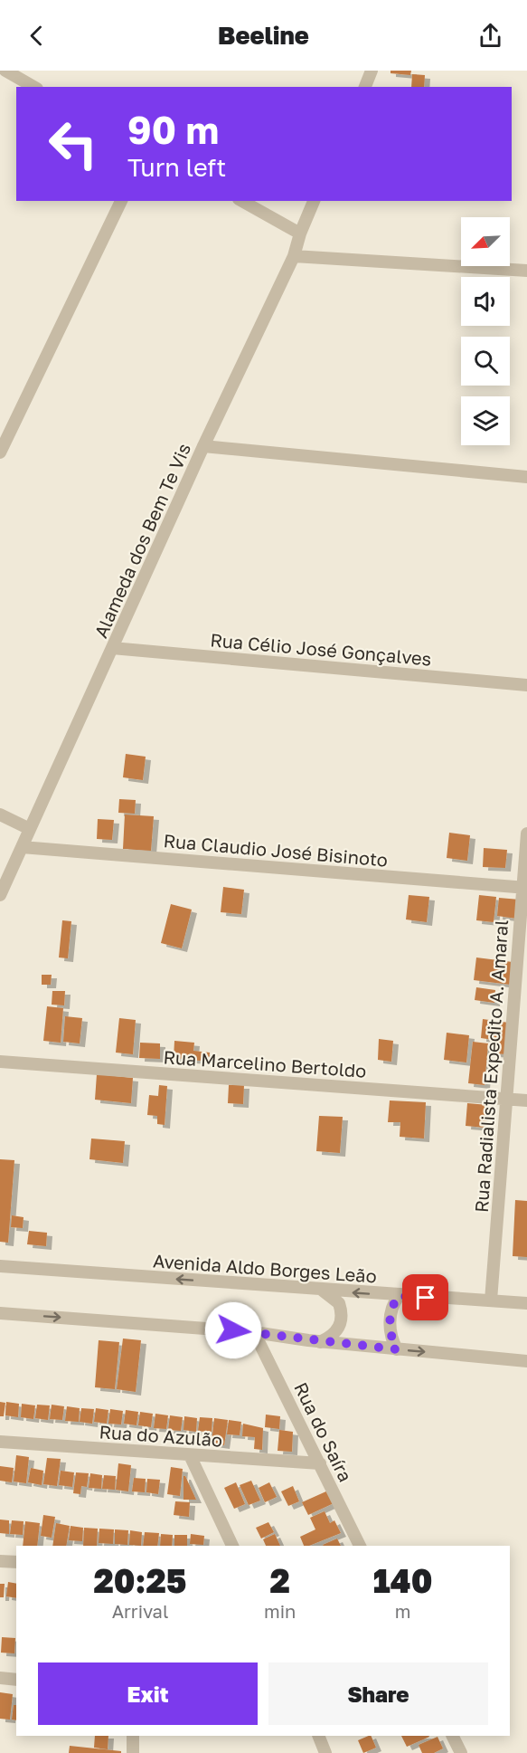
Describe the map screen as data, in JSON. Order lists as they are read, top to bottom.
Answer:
{
  "streets": {
    "street": [
      "Alameda dos Bem Te Vis",
      "Rua Célio José Gonçalves",
      "Rua Claudio José Bisinoto",
      "Rua Marcelino Bertoldo",
      "Rua Radialista Expedito A. Amaral",
      "Avenida Aldo Borges Leão",
      "Rua do Saíra",
      "Rua do Azulão"
    ]
  },
  "crossings": [
    ["Alameda dos Bem Te Vis", "Rua Célio José Gonçalves"],
    ["Alameda dos Bem Te Vis", "Rua Claudio José Bisinoto"],
    ["Rua Claudio José Bisinoto", "Rua Radialista Expedito A. Amaral"],
    ["Rua Marcelino Bertoldo", "Rua Radialista Expedito A. Amaral"],
    ["Rua Radialista Expedito A. Amaral", "Avenida Aldo Borges Leão"],
    ["Rua do Saíra", "Rua do Azulão"]
  ],
  "north": "bottom left",
  "page": {
    "header": "Beeline",
    "turn": ["90 m", "Turn left"],
    "eta": [
      "20:25",
      "Arrival",
      "2",
      "min",
      "140",
      "m"
    ],
    "buttons": ["Exit", "Share"]
  }
}
